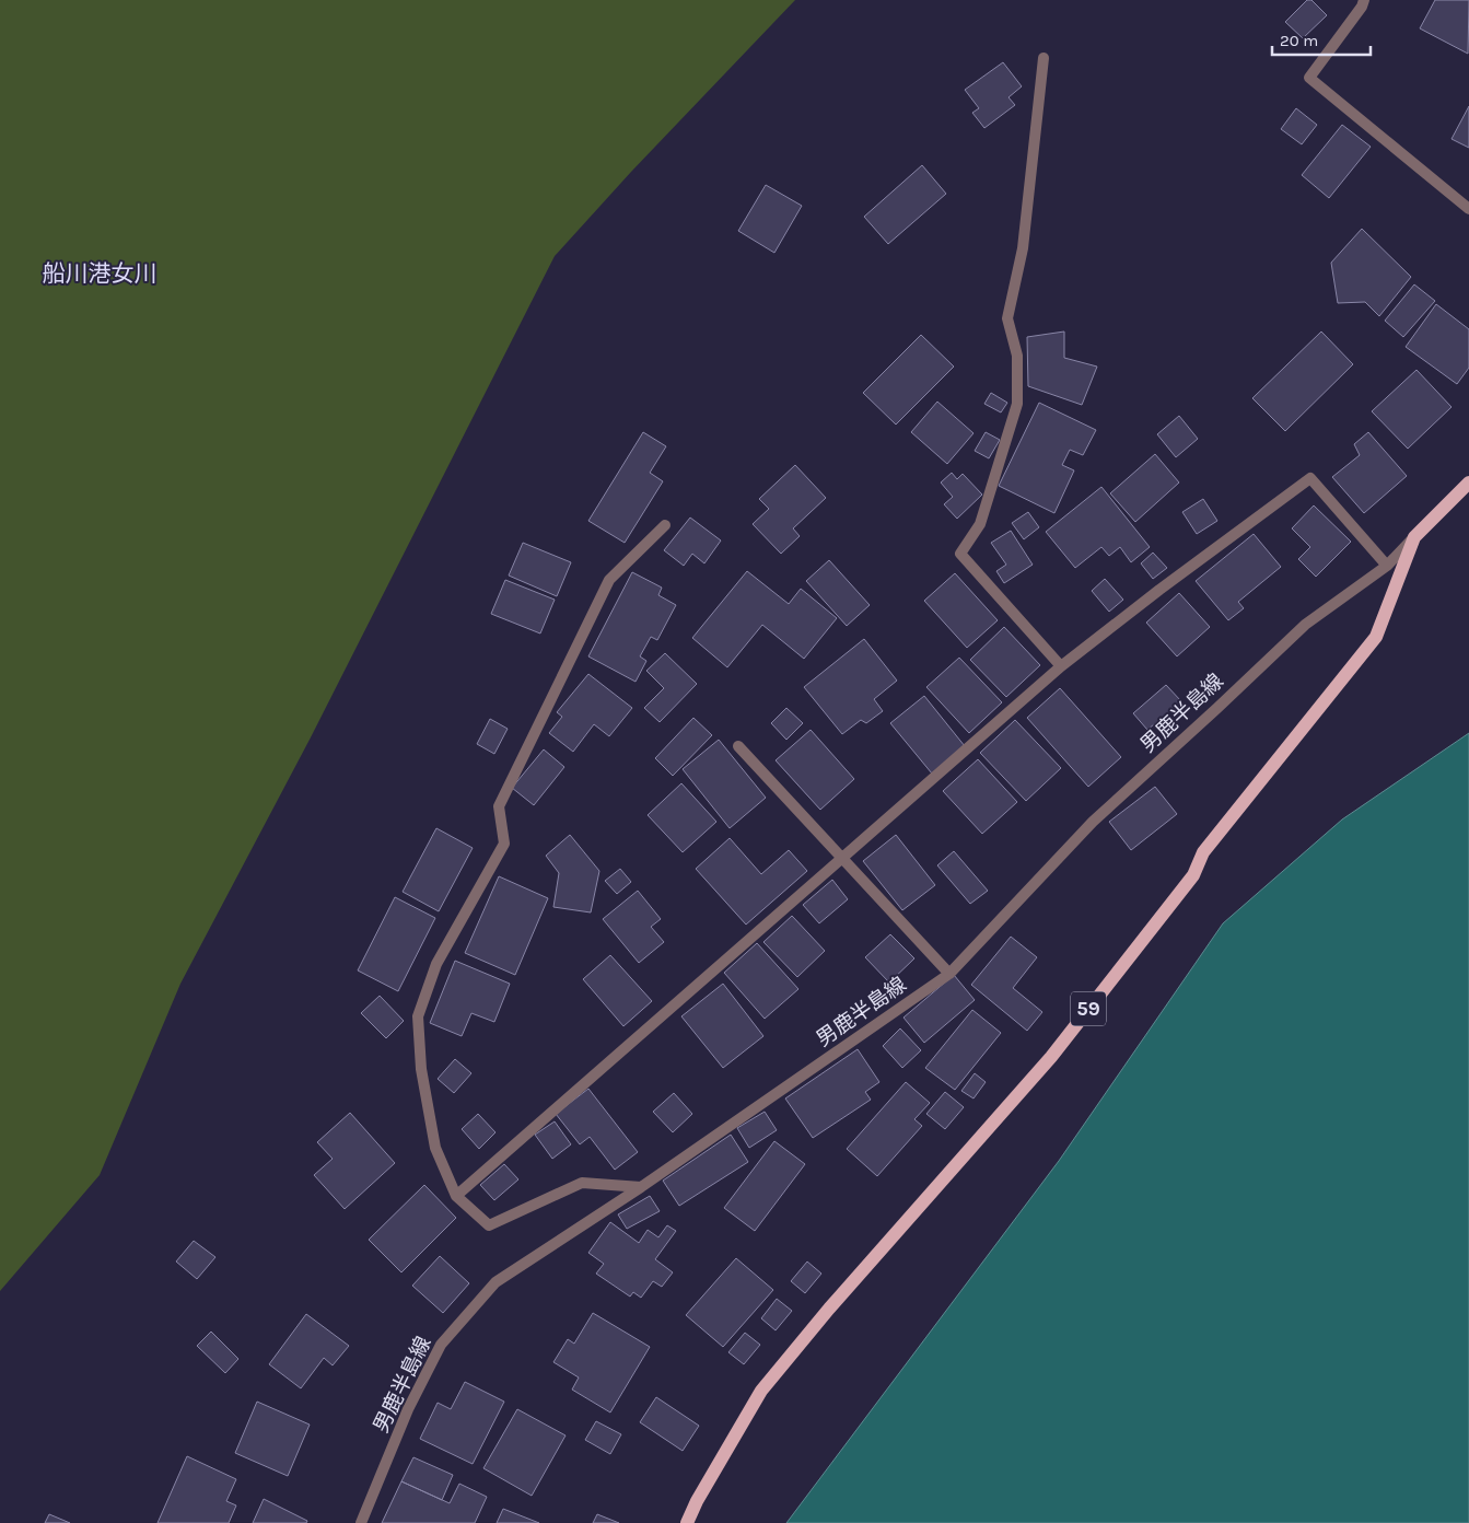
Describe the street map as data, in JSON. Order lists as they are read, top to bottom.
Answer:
{
  "streets": {
    "main road": ["男鹿半島線", "59"]
  },
  "districts": ["船川港女川"],
  "scale_bar": "20 m"
}
